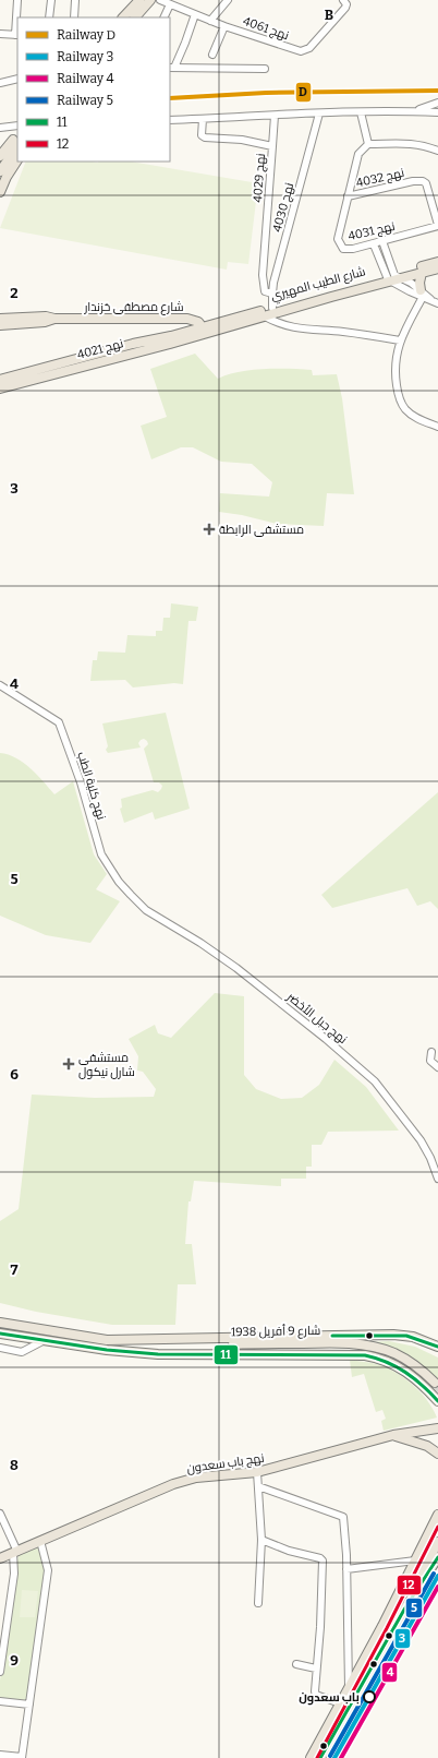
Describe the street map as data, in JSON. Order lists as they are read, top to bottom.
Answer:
{
  "streets": {
    "main road": [
      "شارع الطيب المهيري",
      "شارع مصطفى خزندار",
      "نهج 4021",
      "شارع 9 أفريل 1938",
      "نهج باب سعدون"
    ],
    "street": [
      "نهج 4061",
      "نهج 4029",
      "نهج 4032",
      "نهج 4030",
      "نهج 4031",
      "نهج كلية الطب",
      "نهج جبل الأخضر"
    ]
  },
  "crossings": [
    ["نهج 4029", "نهج 4030"],
    ["نهج 4032", "نهج 4031"],
    ["نهج 4030", "شارع الطيب المهيري"],
    ["شارع الطيب المهيري", "شارع مصطفى خزندار"],
    ["شارع الطيب المهيري", "نهج 4021"],
    ["شارع مصطفى خزندار", "نهج 4021"],
    ["نهج كلية الطب", "نهج جبل الأخضر"]
  ],
  "places": {
    "health": ["مستشفى الرابطة", "مستشفى شارل نيكول"],
    "other": ["باب سعدون"]
  },
  "lines": [
    "rail line D",
    "transit line 11",
    "transit line 12",
    "rail line 5",
    "rail line 3",
    "rail line 4"
  ],
  "legend": [
    "Railway D",
    "Railway 3",
    "Railway 4",
    "Railway 5",
    "11",
    "12"
  ],
  "grid": {
    "columns": ["B"],
    "rows": [
      "2",
      "3",
      "4",
      "5",
      "6",
      "7",
      "8",
      "9"
    ]
  }
}
